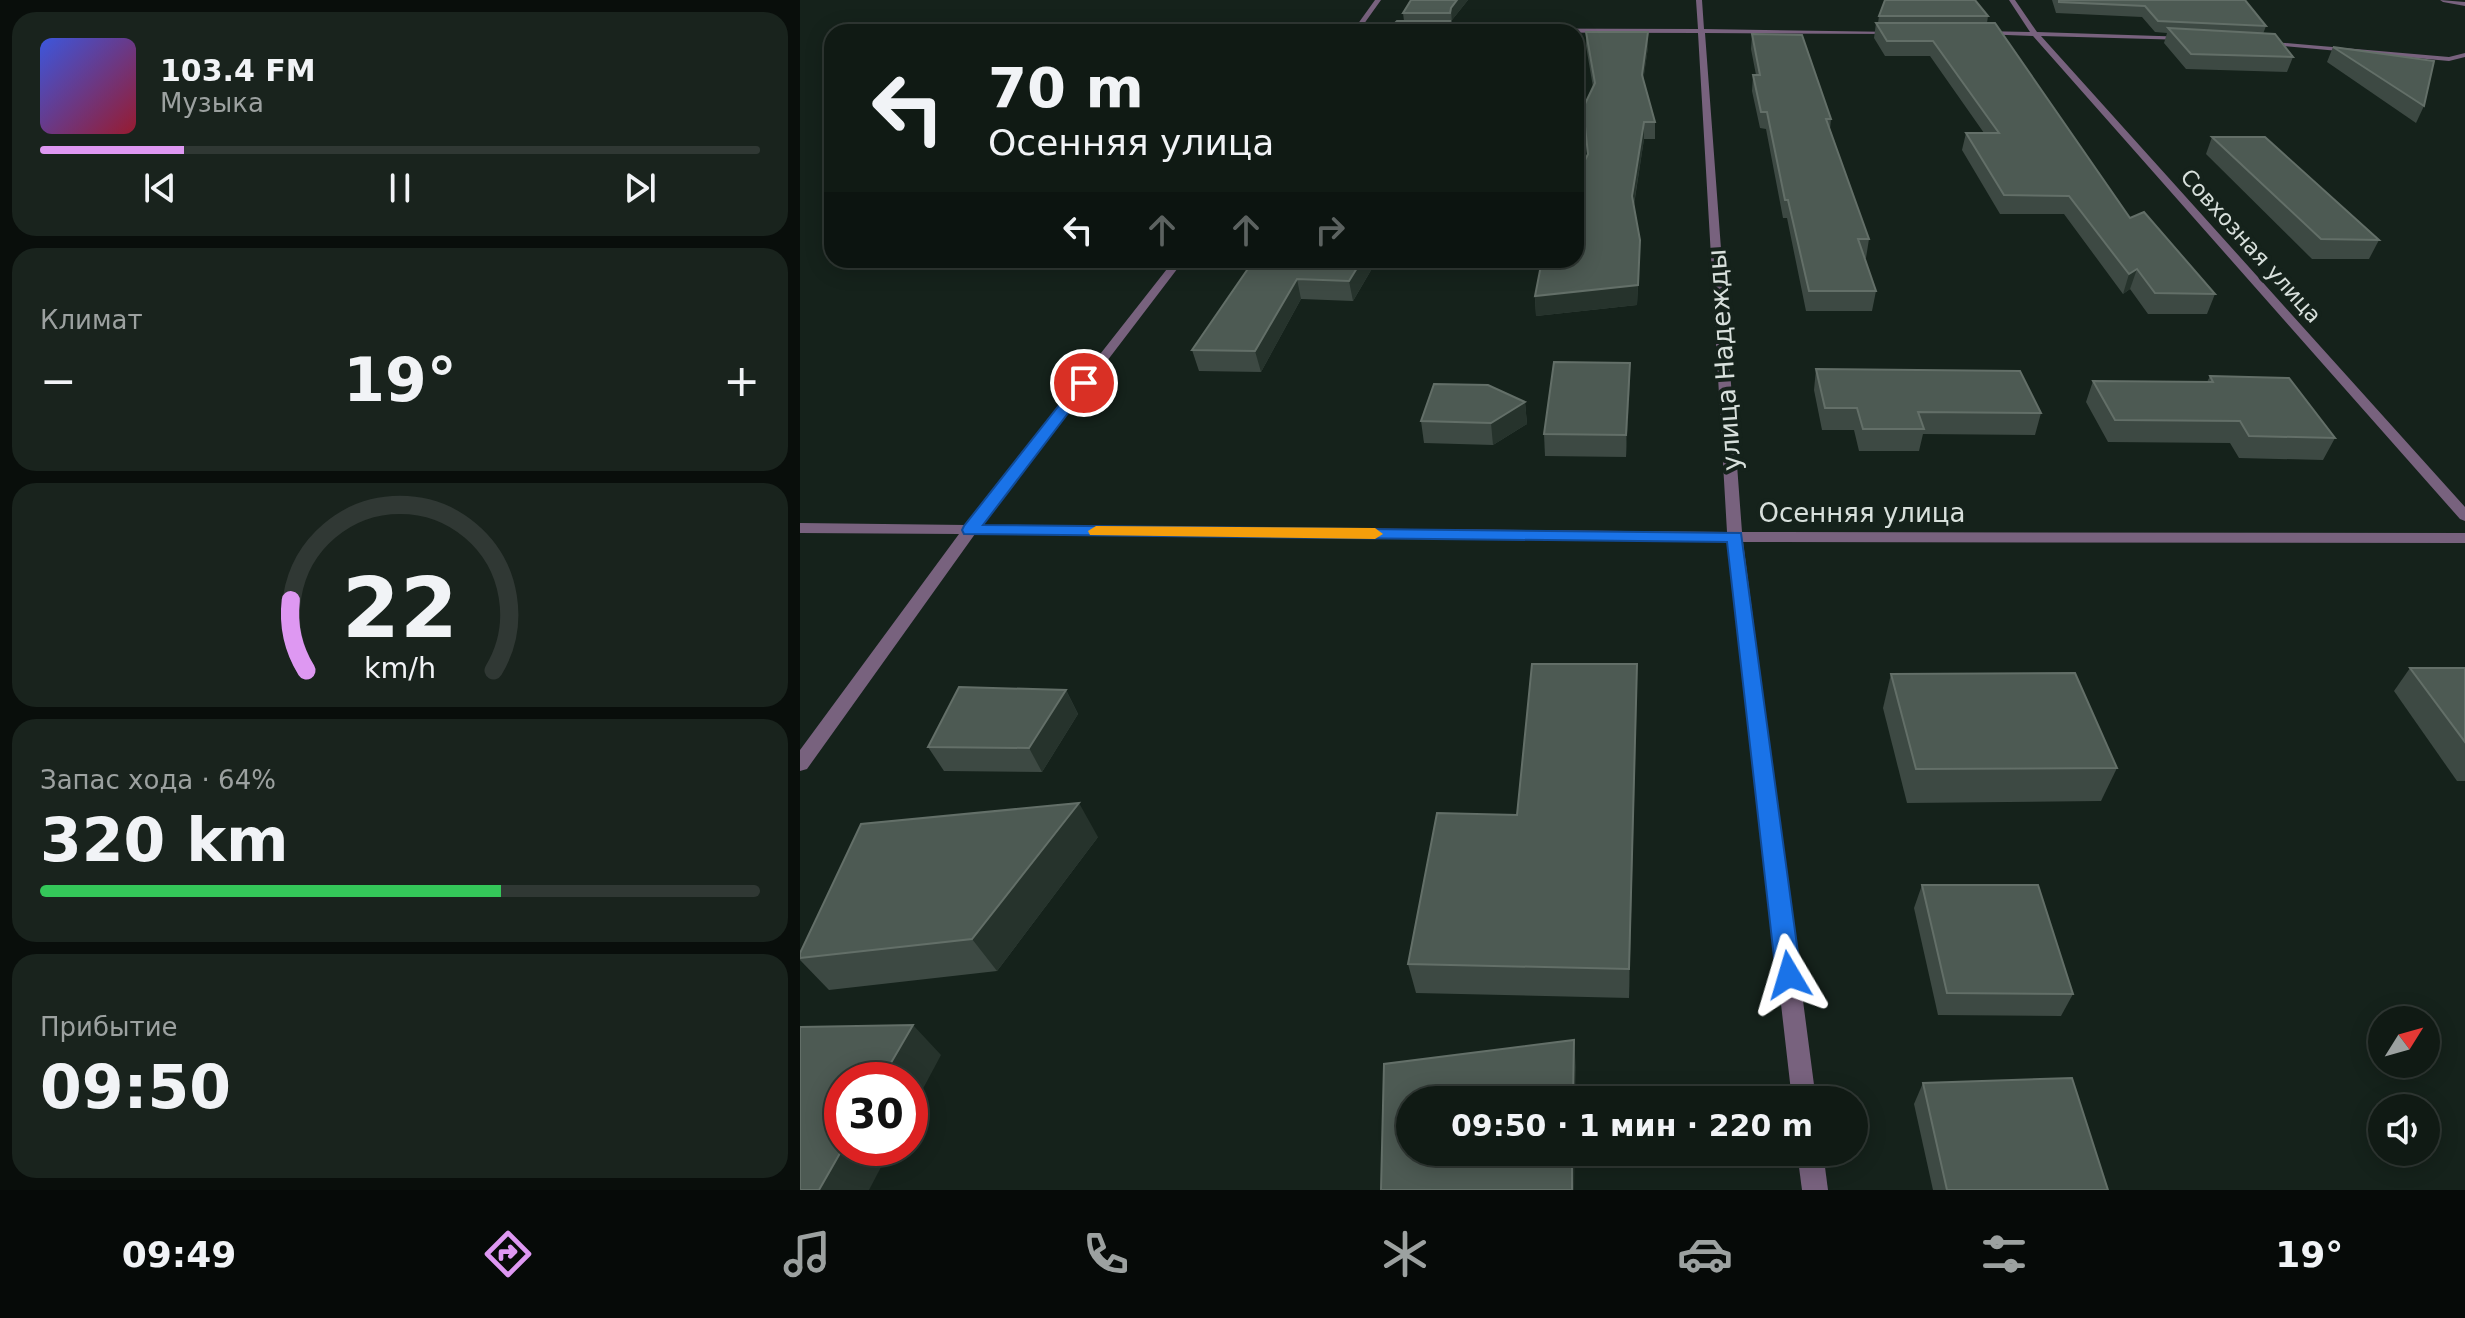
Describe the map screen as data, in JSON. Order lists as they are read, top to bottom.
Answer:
{
  "streets": {
    "street": ["Совхозная улица", "улица Надежды", "Осенняя улица"]
  },
  "crossings": [
    ["улица Надежды", "Осенняя улица"]
  ],
  "north": "top right",
  "page": {
    "turn": ["70 m", "Осенняя улица"],
    "song": ["103.4 FM", "Музыка"],
    "tile": [
      "Климат",
      ["Запас хода · 64%", "320 km"],
      ["Прибытие", "09:50"]
    ],
    "heat": ["−", "19°", "+"],
    "limit": "30",
    "trip": "09:50 · 1 мин · 220 m",
    "tabs": ["09:49", "19°"],
    "gauge": ["22", "km/h"]
  }
}
